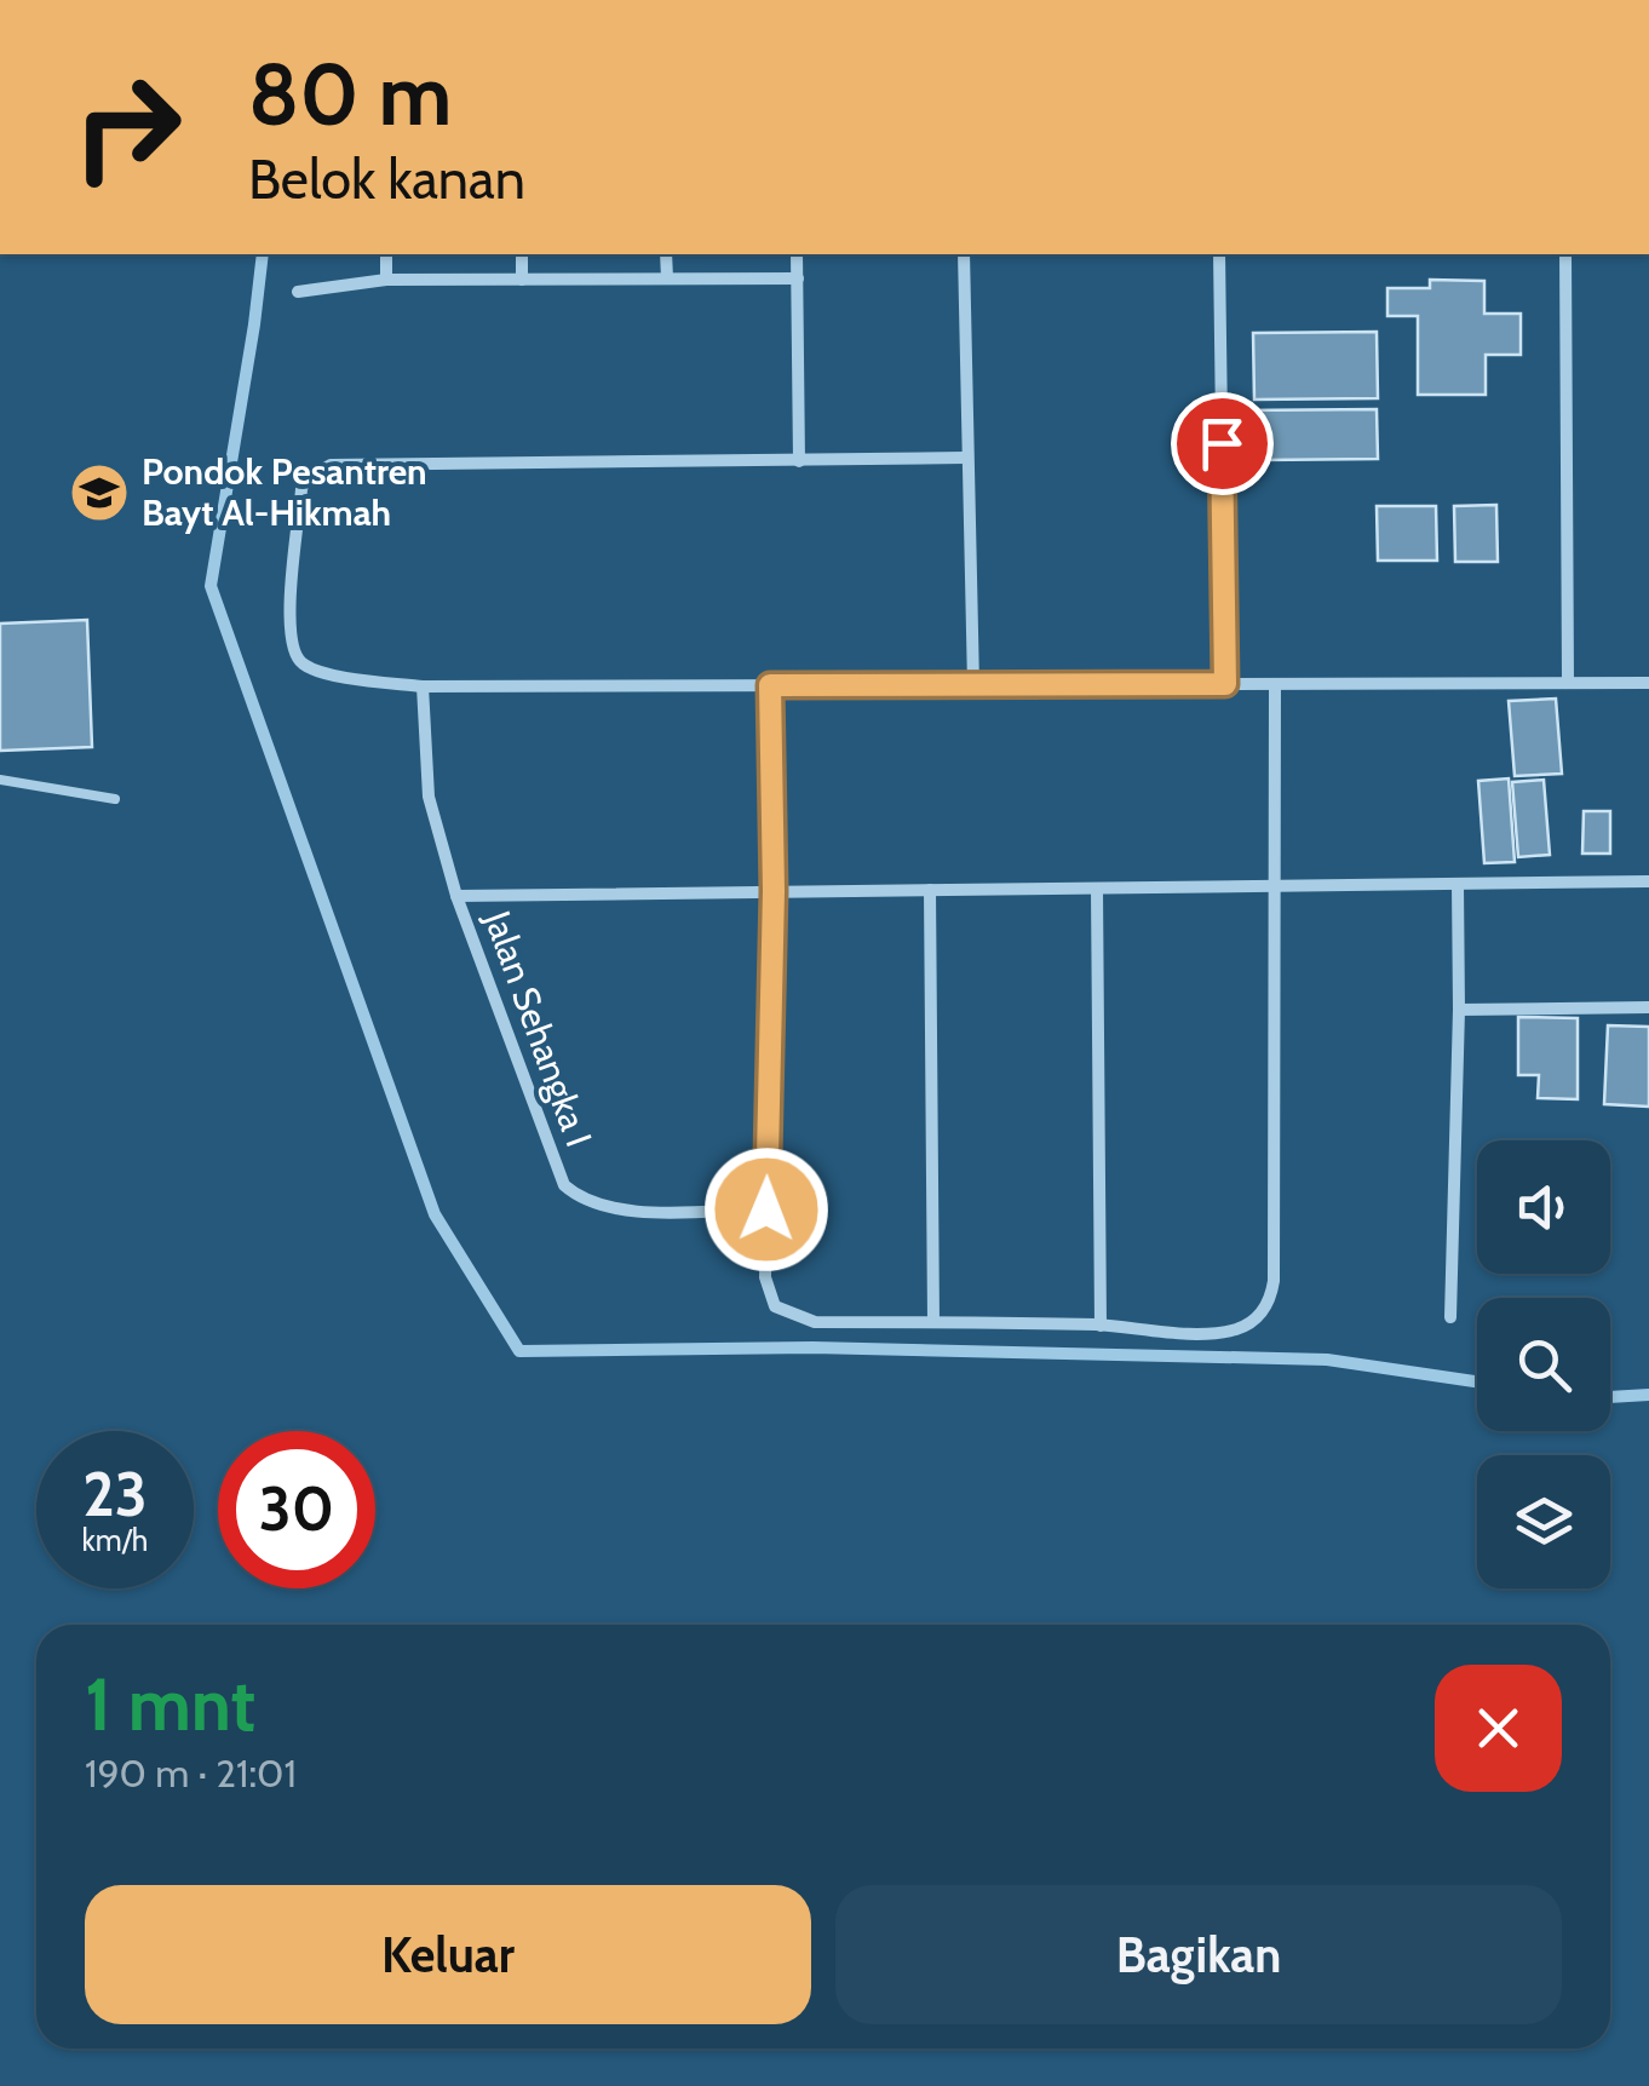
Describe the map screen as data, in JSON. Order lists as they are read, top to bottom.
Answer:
{
  "streets": {
    "street": ["Jalan Sehangka I"]
  },
  "places": {
    "school or university": ["Pondok Pesantren Bayt Al-Hikmah"]
  },
  "page": {
    "turn": ["80 m", "Belok kanan"],
    "speed": "23 km/h",
    "limit": "30",
    "heading": ["1 mnt", "190 m · 21:01"],
    "buttons": ["Keluar", "Bagikan"]
  }
}
